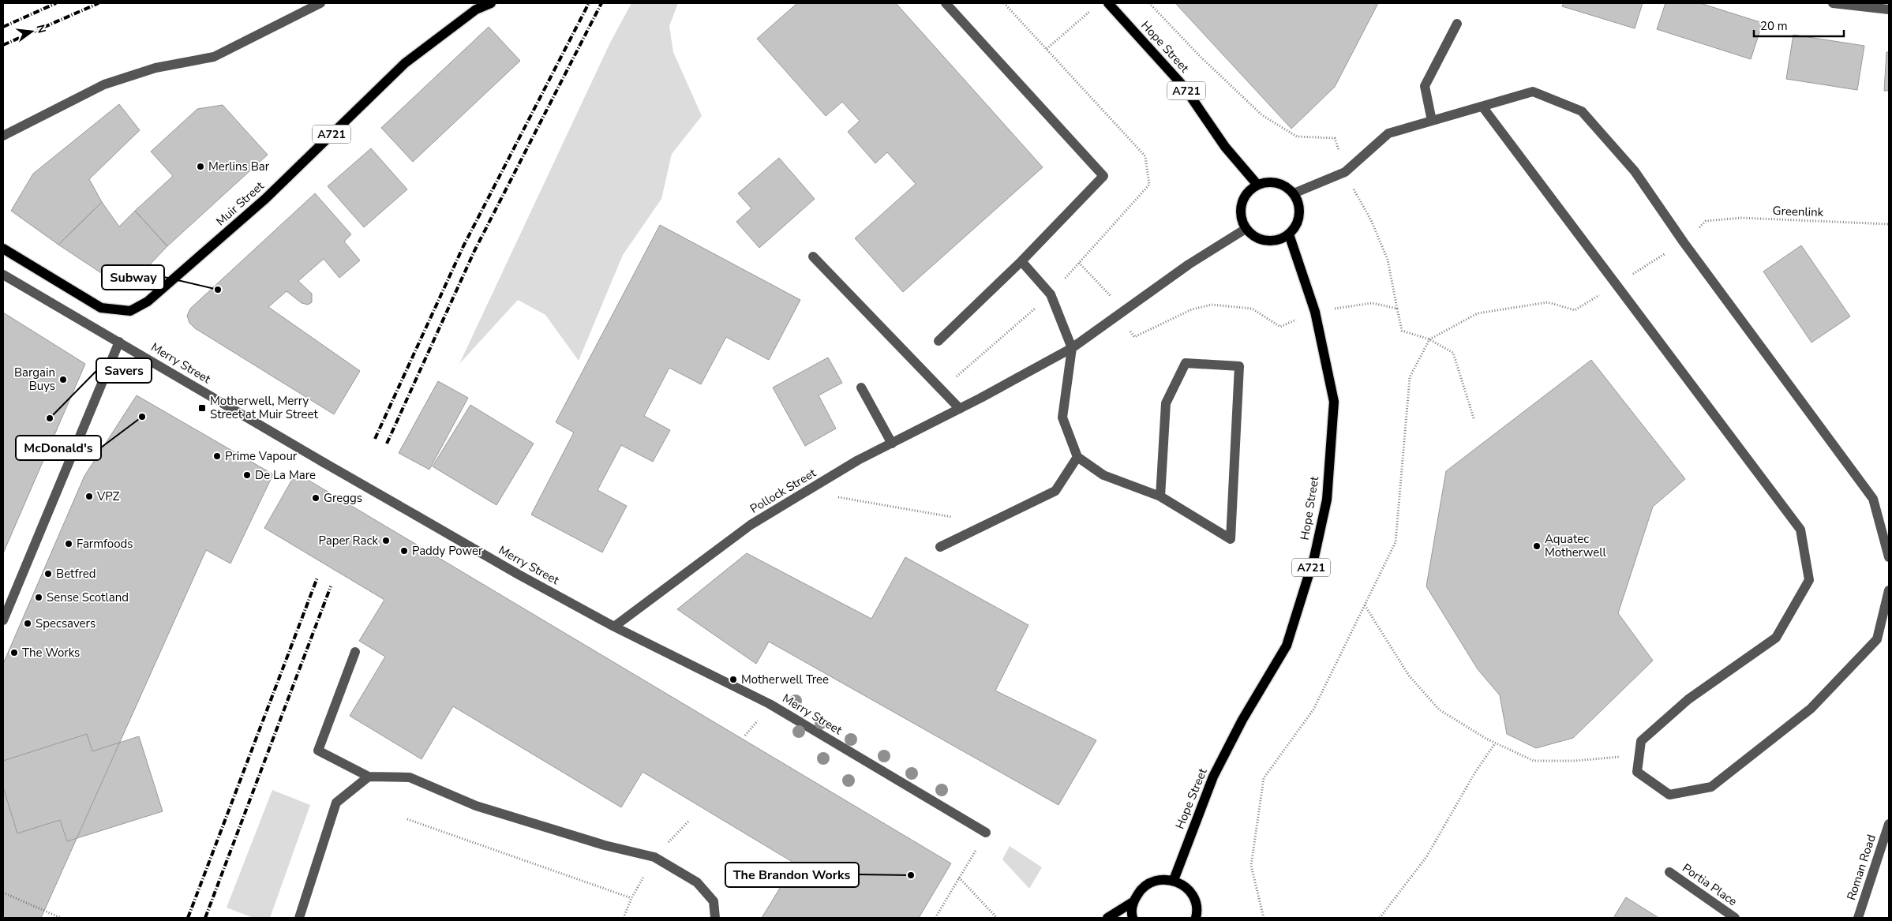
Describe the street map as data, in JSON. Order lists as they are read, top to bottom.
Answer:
{
  "streets": {
    "main road": ["Hope Street", "A721", "Muir Street"],
    "street": [
      "Merry Street",
      "Pollock Street",
      "Roman Road",
      "Portia Place"
    ],
    "path": ["Greenlink"]
  },
  "crossings": [
    ["Hope Street", "Pollock Street"],
    ["Merry Street", "Pollock Street"]
  ],
  "places": {
    "other": [
      "Merlins Bar",
      "Subway",
      "Bargain Buys",
      "McDonald's",
      "Savers",
      "Prime Vapour",
      "De La Mare",
      "VPZ",
      "Greggs",
      "Paper Rack",
      "Farmfoods",
      "Aquatec Motherwell",
      "Paddy Power",
      "Betfred",
      "Sense Scotland",
      "Specsavers",
      "The Works",
      "Motherwell Tree",
      "The Brandon Works"
    ],
    "transit": ["Motherwell, Merry Street at Muir Street"]
  },
  "scale_bar": "20 m",
  "north": "right"
}
